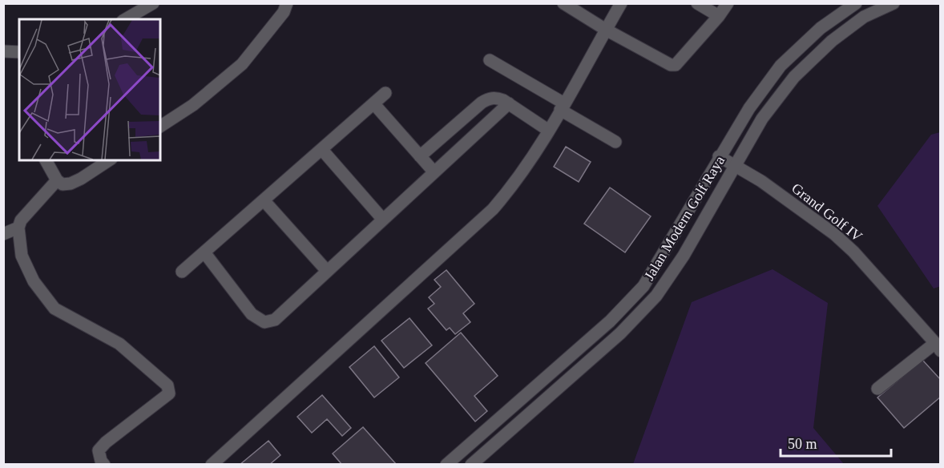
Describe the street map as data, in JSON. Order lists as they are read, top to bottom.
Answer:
{
  "streets": {
    "street": ["Grand Golf IV", "Jalan Modern Golf Raya"]
  },
  "crossings": [
    ["Grand Golf IV", "Jalan Modern Golf Raya"]
  ],
  "scale_bar": "50 m"
}
